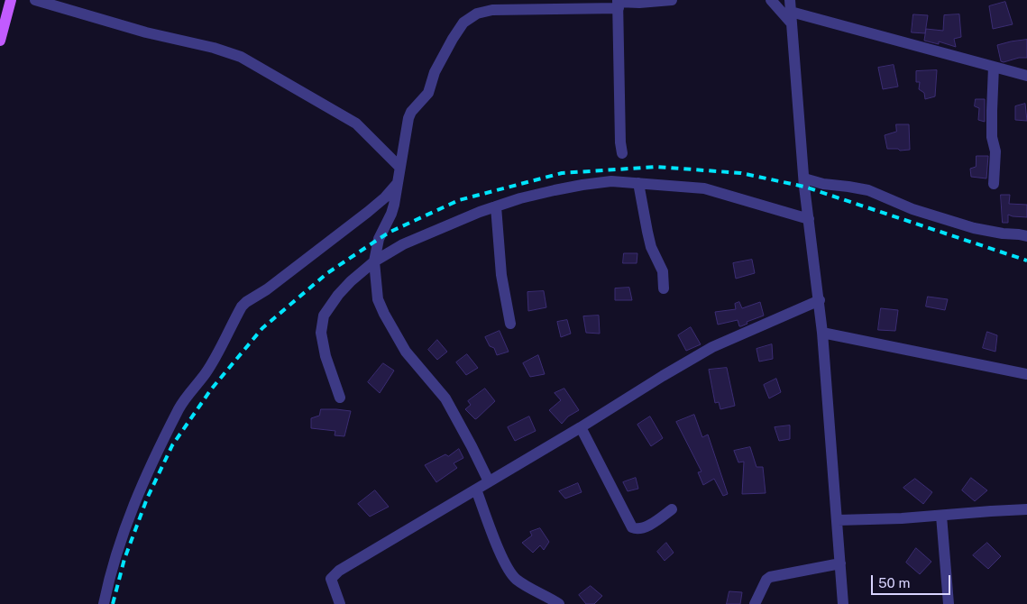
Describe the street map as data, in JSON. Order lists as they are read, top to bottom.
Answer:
{
  "scale_bar": "50 m"
}
